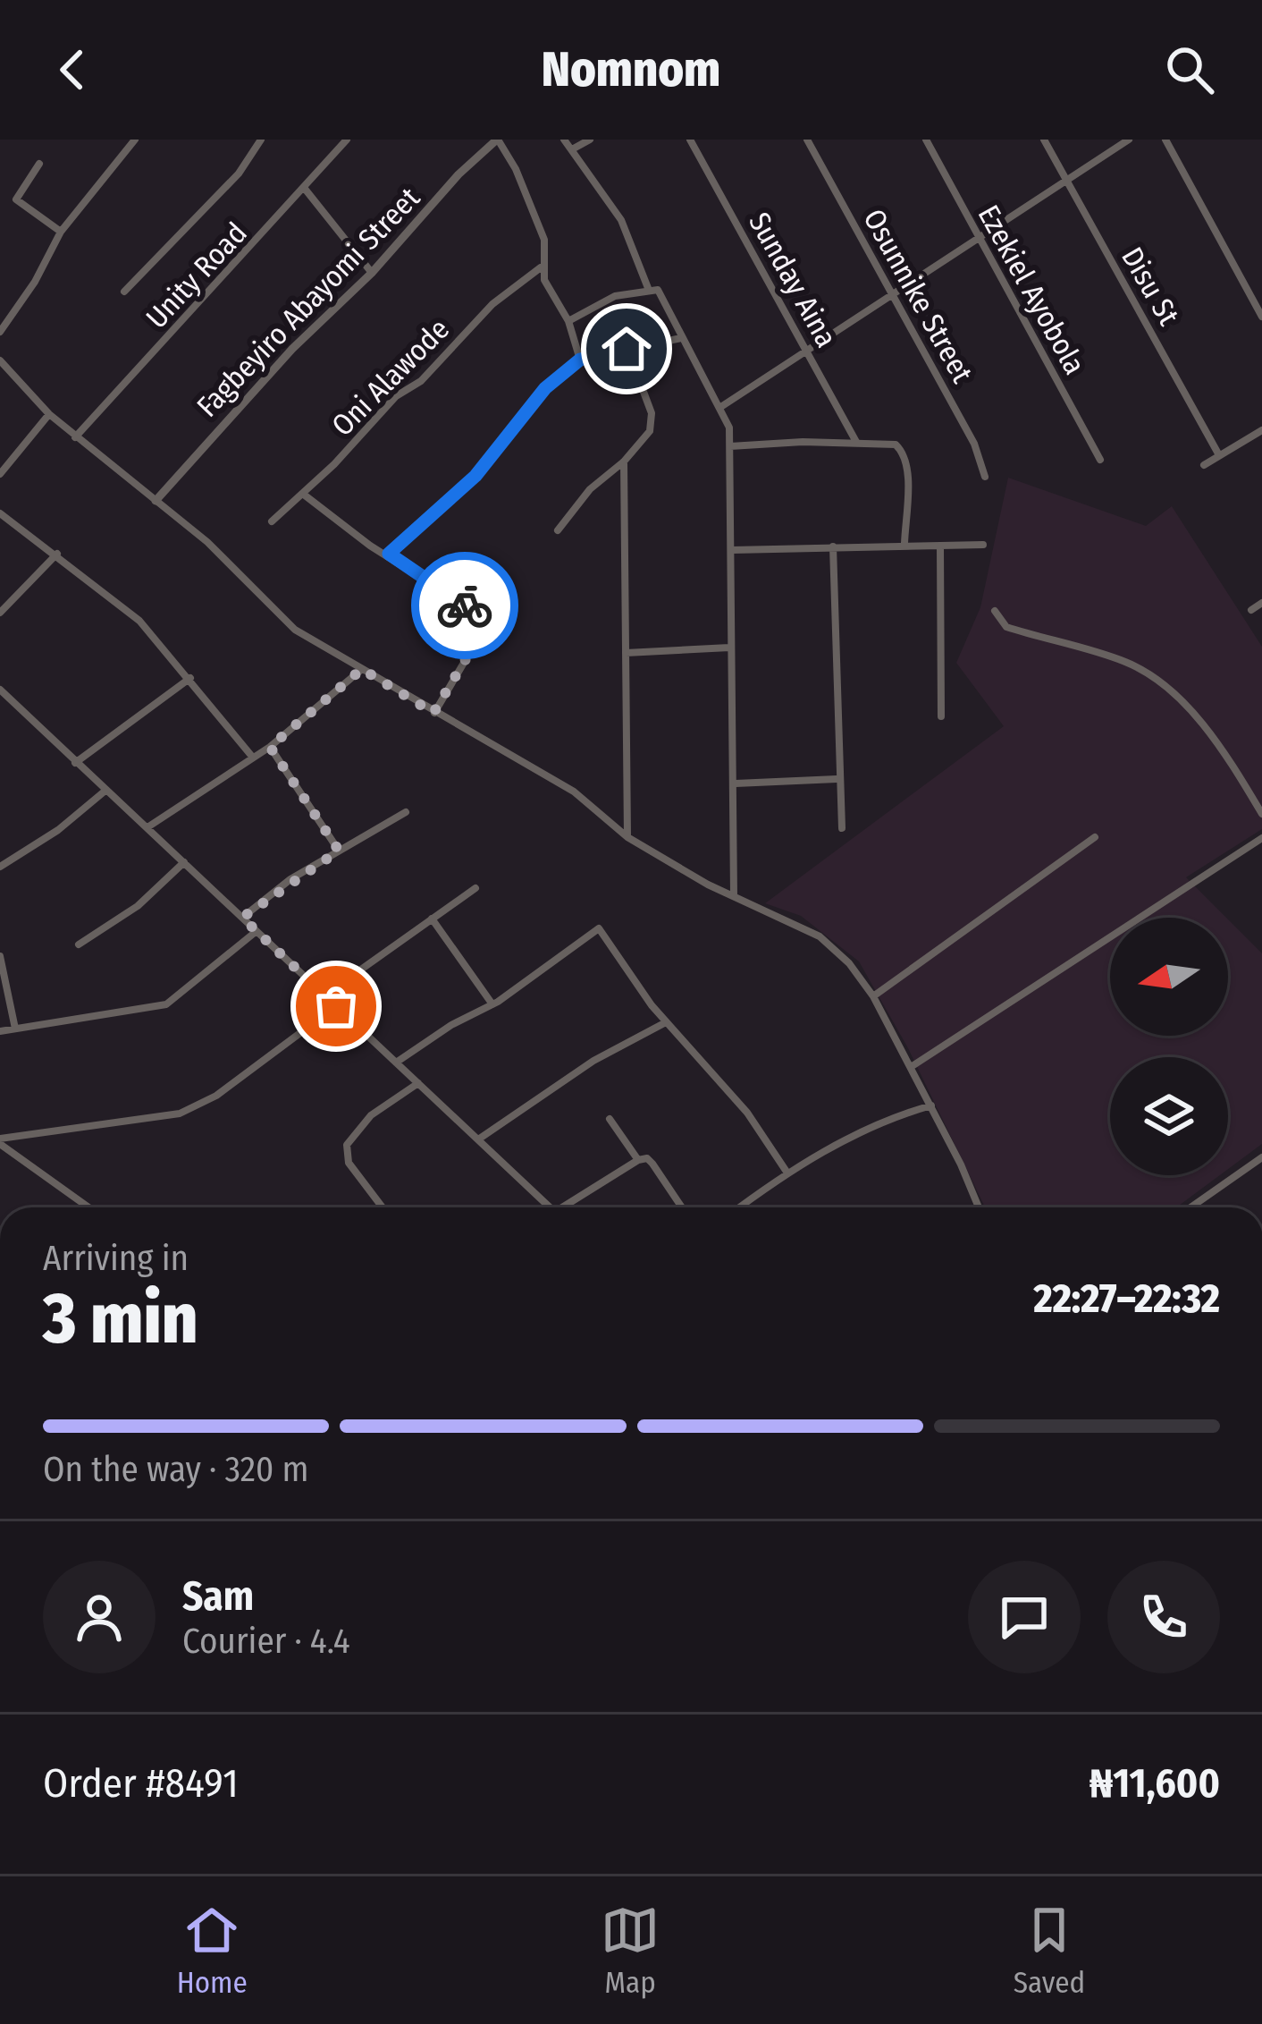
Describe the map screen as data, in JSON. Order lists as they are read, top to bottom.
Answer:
{
  "streets": {
    "street": [
      "Unity Road",
      "Sunday Aina",
      "Disu St",
      "Ezekiel Ayobola",
      "Osunnike Street",
      "Fagbeyiro Abayomi Street",
      "Oni Alawode"
    ]
  },
  "north": "left",
  "page": {
    "header": "Nomnom",
    "heading": ["3 min", "Arriving in", "22:27–22:32"],
    "panel": [
      "Sam",
      "Courier · 4.4",
      "Order #8491",
      "₦11,600"
    ],
    "bar": "On the way · 320 m",
    "tabs": ["Home", "Map", "Saved"]
  }
}
